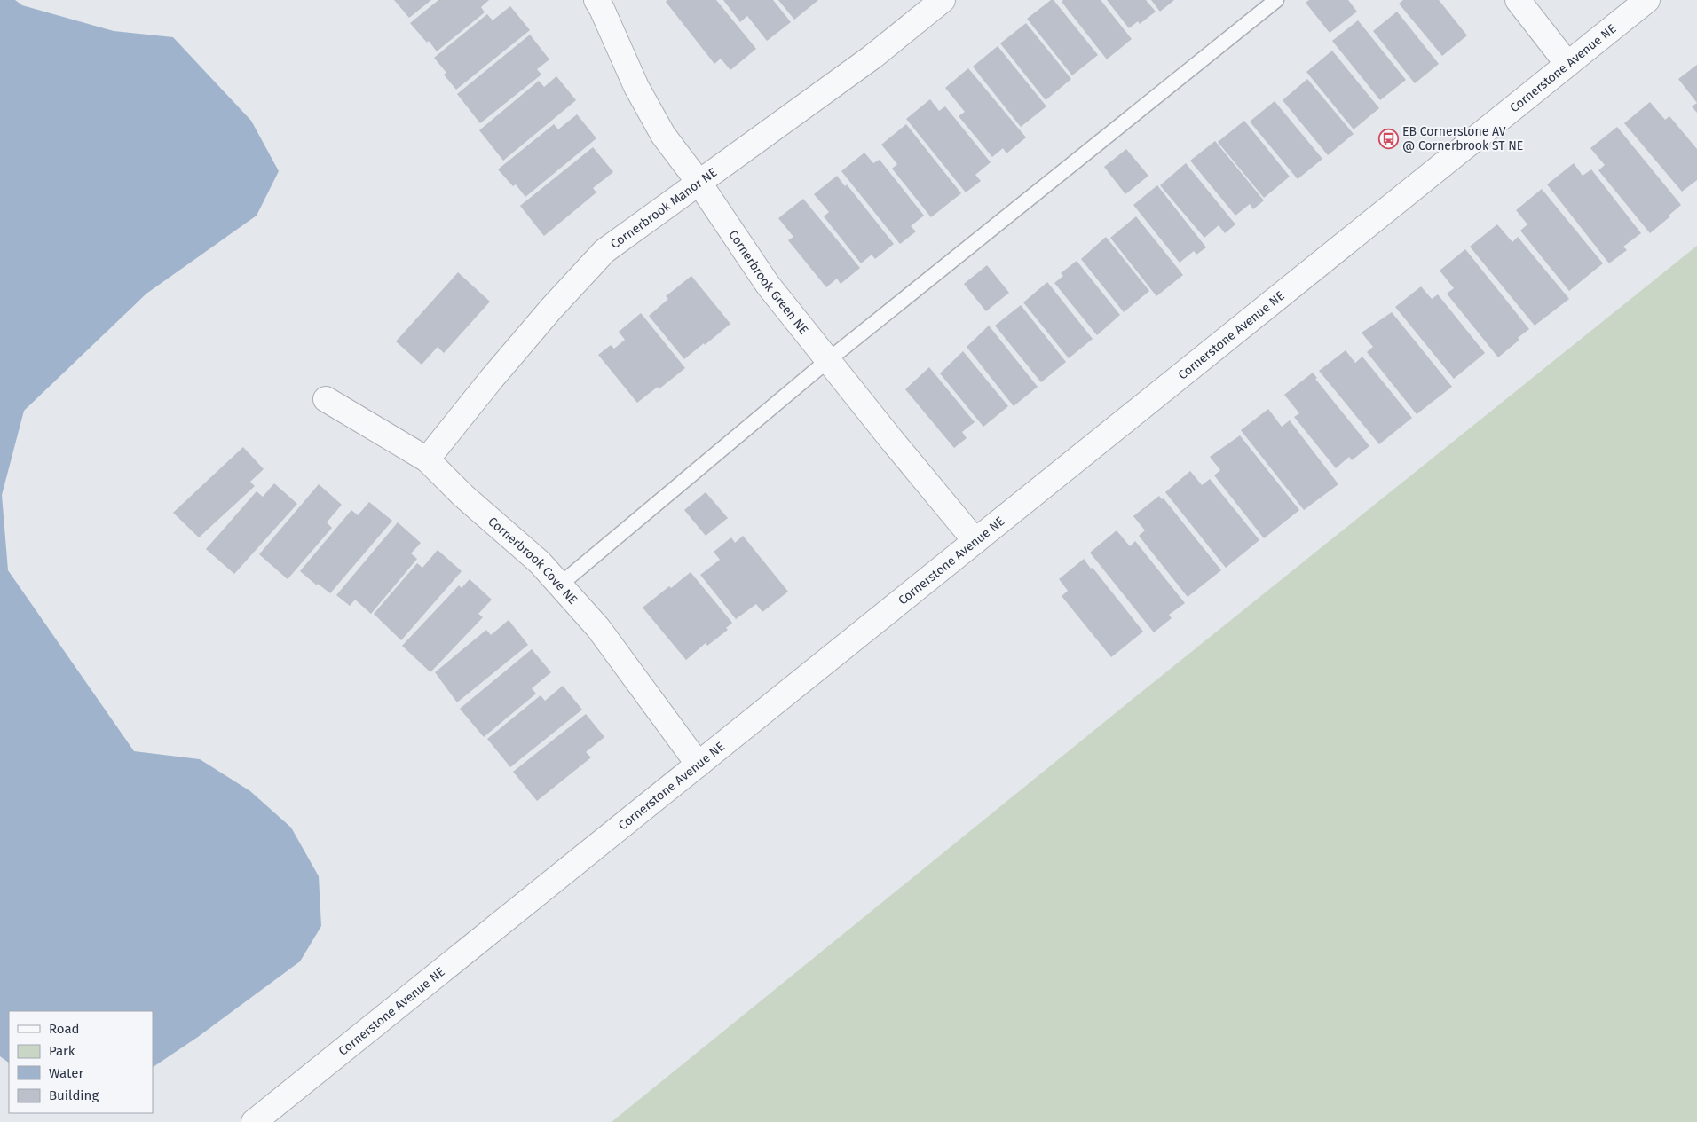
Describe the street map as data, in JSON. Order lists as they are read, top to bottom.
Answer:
{
  "streets": {
    "street": [
      "Cornerstone Avenue NE",
      "Cornerbrook Manor NE",
      "Cornerbrook Green NE",
      "Cornerbrook Cove NE"
    ]
  },
  "crossings": [
    ["Cornerstone Avenue NE", "Cornerbrook Green NE"],
    ["Cornerstone Avenue NE", "Cornerbrook Cove NE"],
    ["Cornerbrook Manor NE", "Cornerbrook Green NE"],
    ["Cornerbrook Manor NE", "Cornerbrook Cove NE"]
  ],
  "places": {
    "bus stop": ["EB Cornerstone AV @ Cornerbrook ST NE"]
  },
  "legend": [
    "Road",
    "Park",
    "Water",
    "Building"
  ]
}
